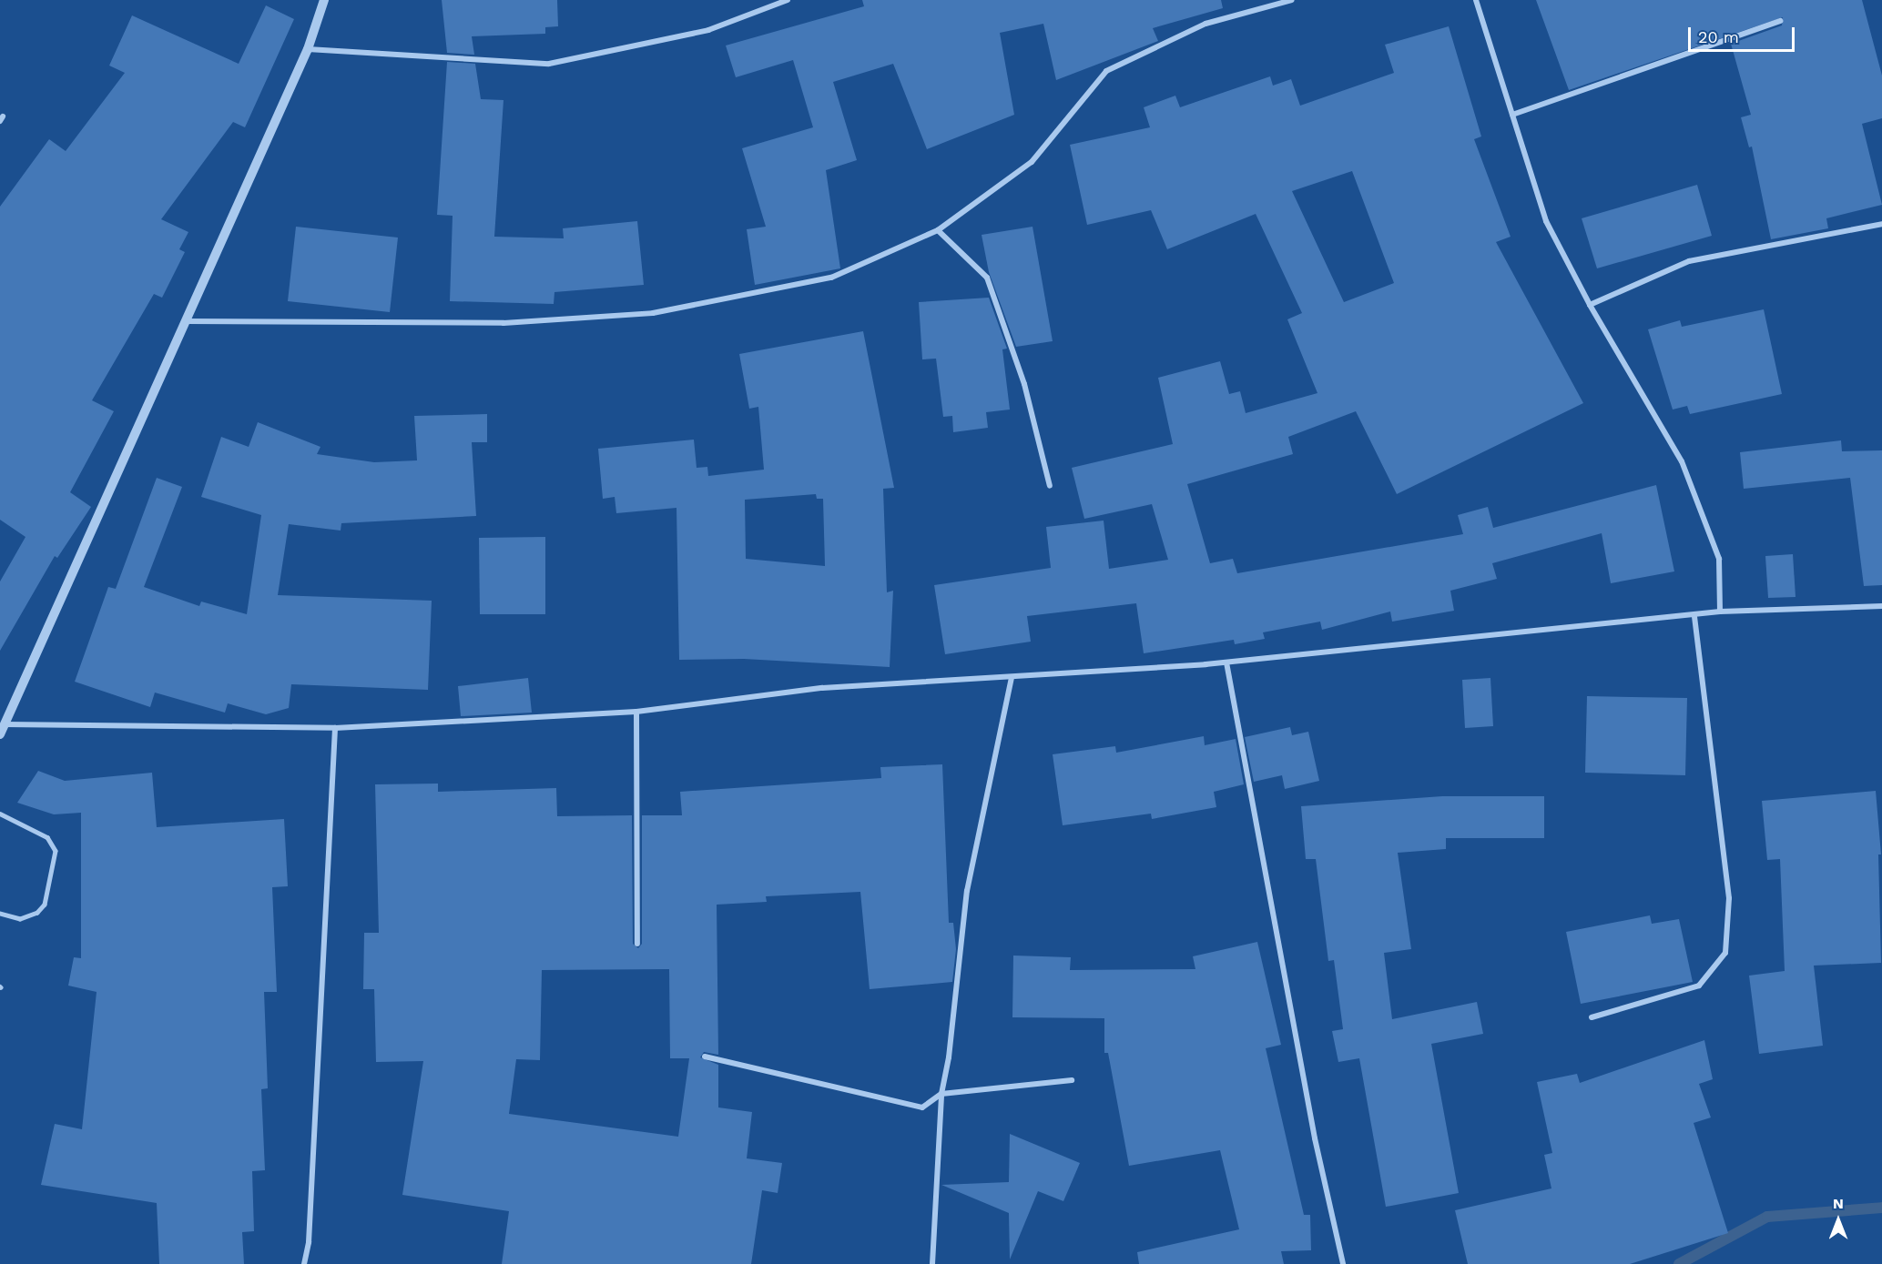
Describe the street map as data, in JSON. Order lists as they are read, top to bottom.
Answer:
{
  "scale_bar": "20 m",
  "north": "top"
}
